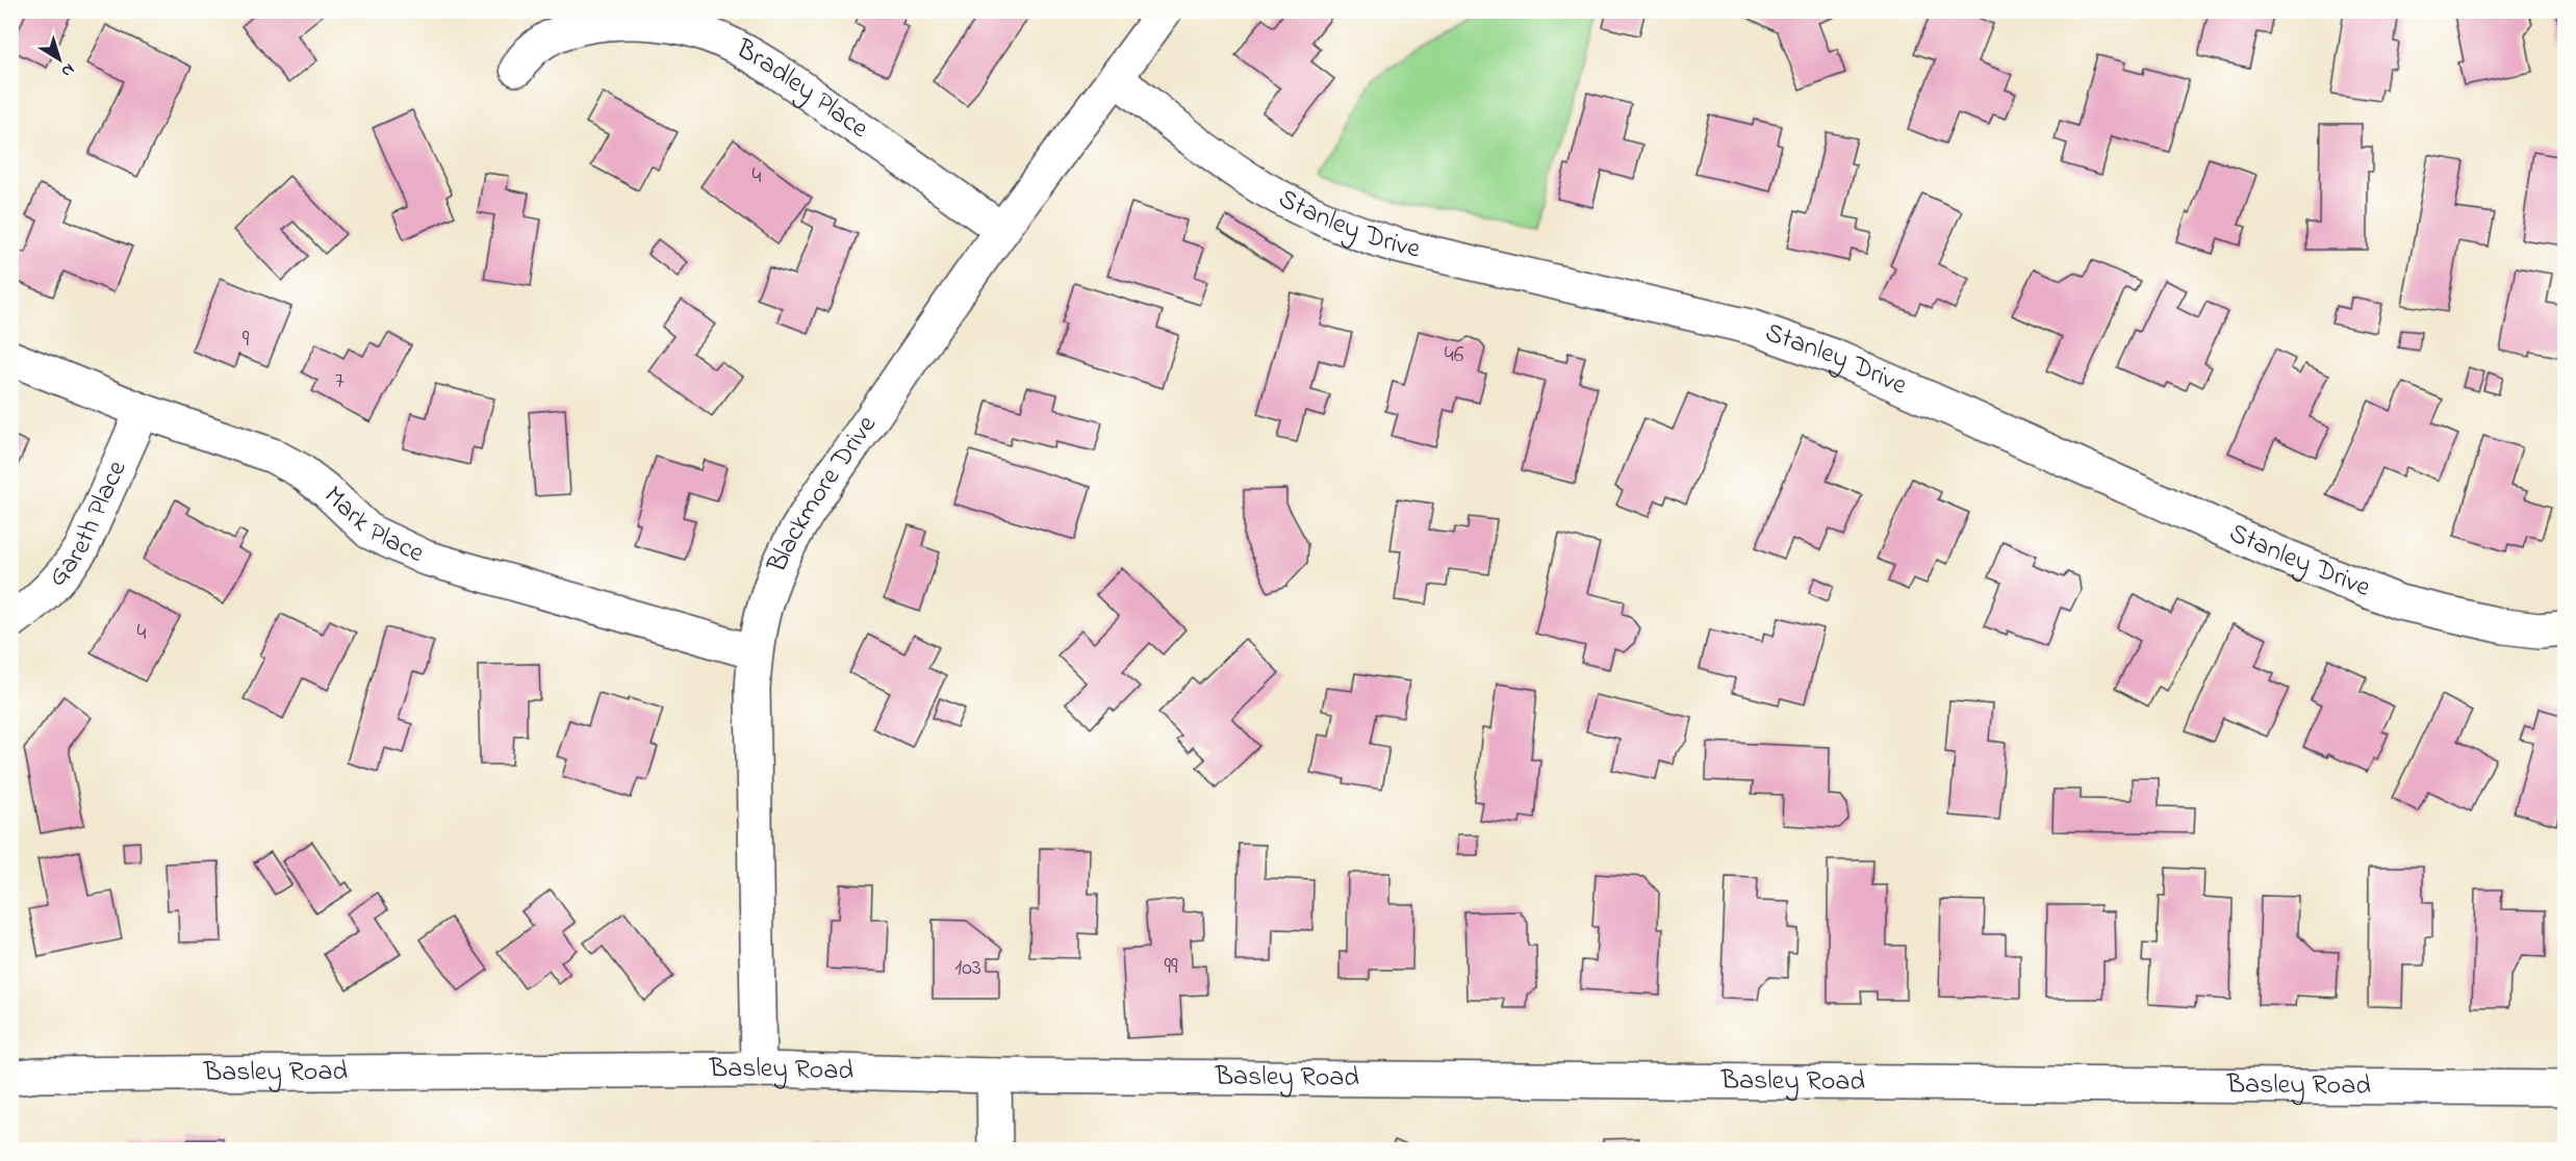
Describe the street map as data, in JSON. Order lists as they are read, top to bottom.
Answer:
{
  "streets": {
    "street": [
      "Bradley Place",
      "Stanley Drive",
      "Blackmore Drive",
      "Gareth Place",
      "Mark Place",
      "Basley Road"
    ]
  },
  "crossings": [
    ["Bradley Place", "Blackmore Drive"],
    ["Stanley Drive", "Blackmore Drive"],
    ["Blackmore Drive", "Mark Place"],
    ["Blackmore Drive", "Basley Road"],
    ["Gareth Place", "Mark Place"]
  ],
  "house_numbers": [
    "4",
    "9",
    "46",
    "7",
    "4",
    "99",
    "103"
  ],
  "north": "bottom right"
}
